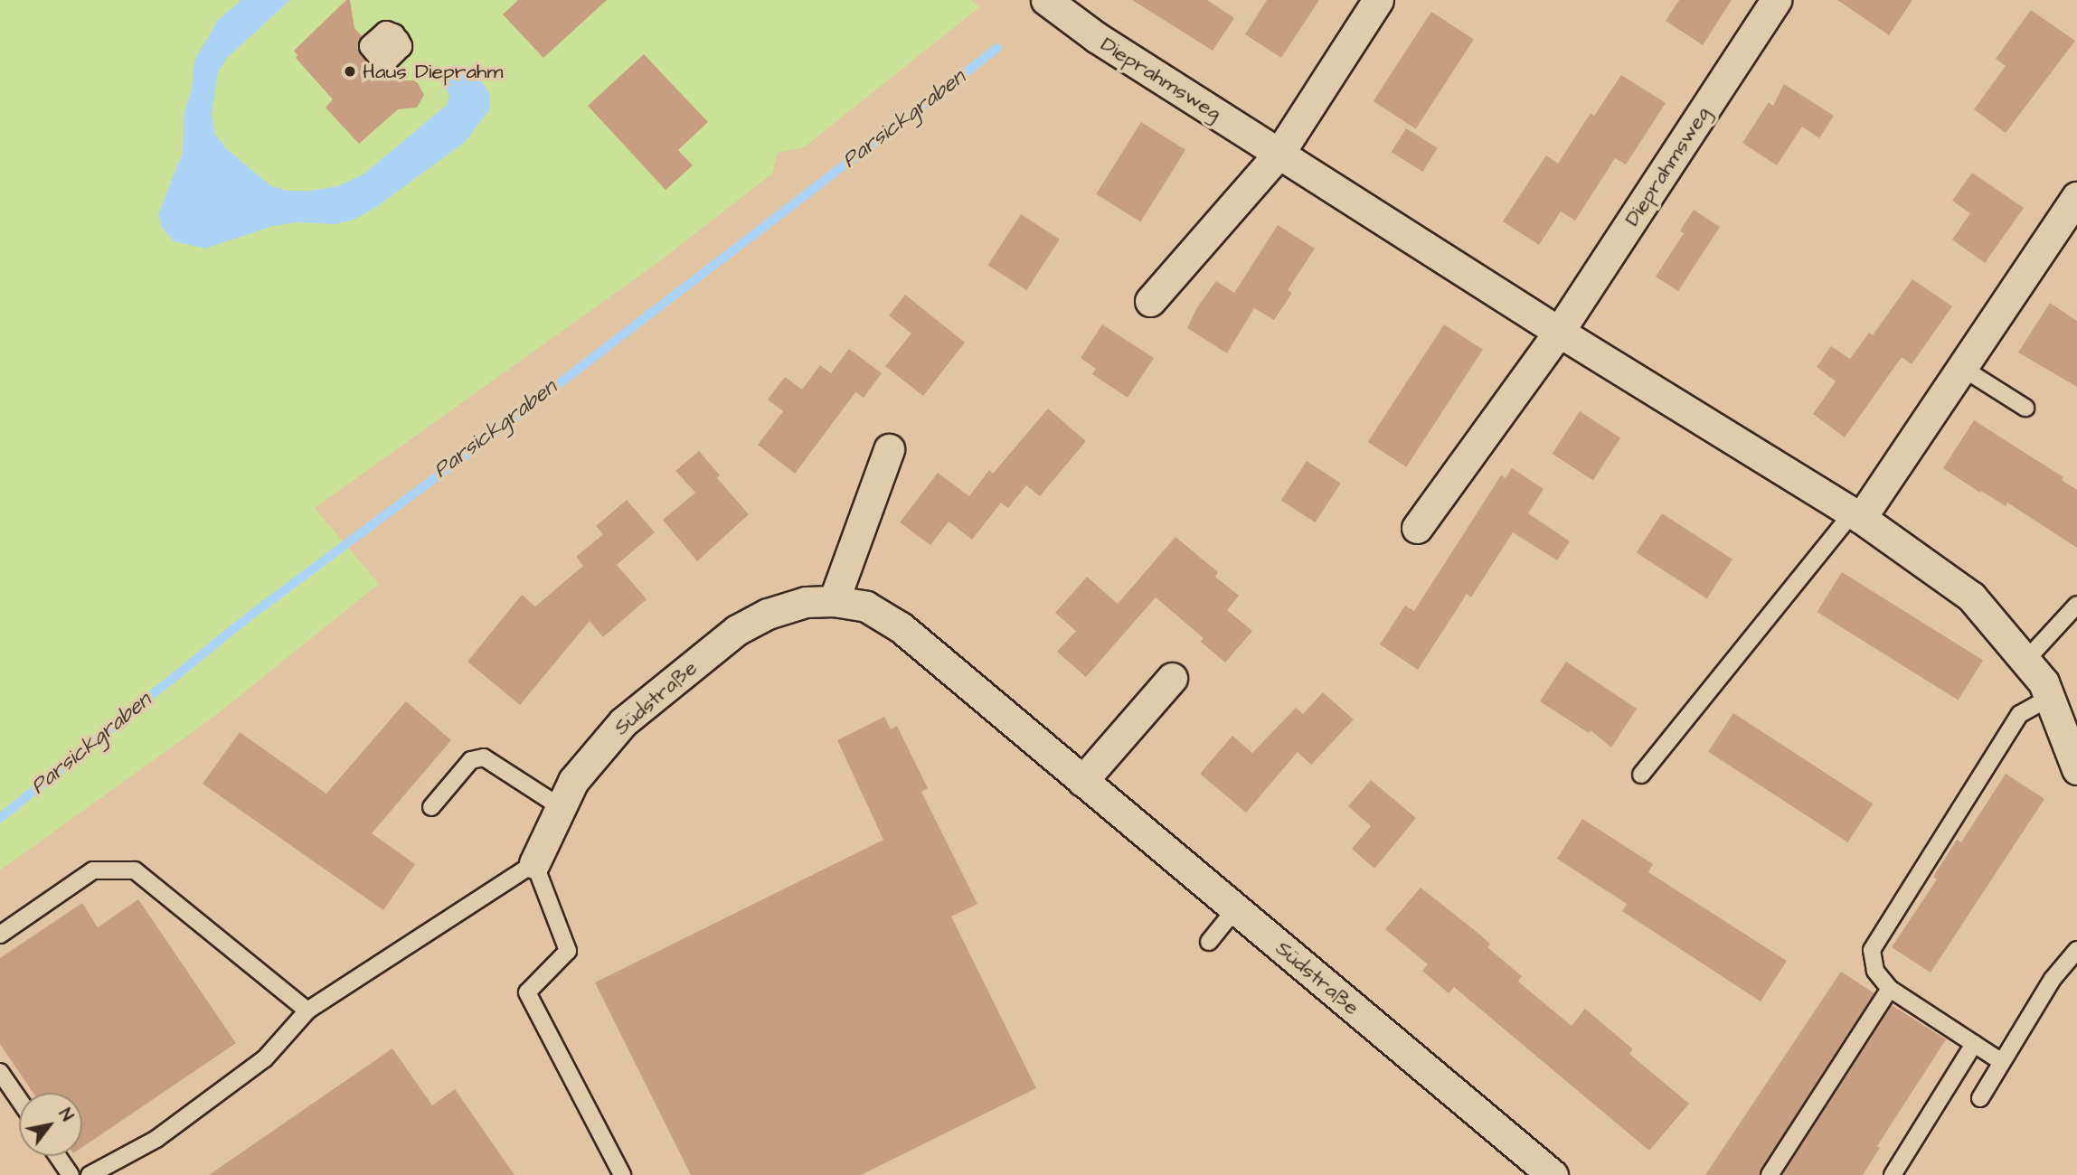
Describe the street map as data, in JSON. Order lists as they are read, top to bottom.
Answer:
{
  "streets": {
    "street": ["Dieprahmsweg", "Südstraße"]
  },
  "water": ["Parsickgraben"],
  "places": ["Haus Dieprahm"],
  "north": "top right"
}
